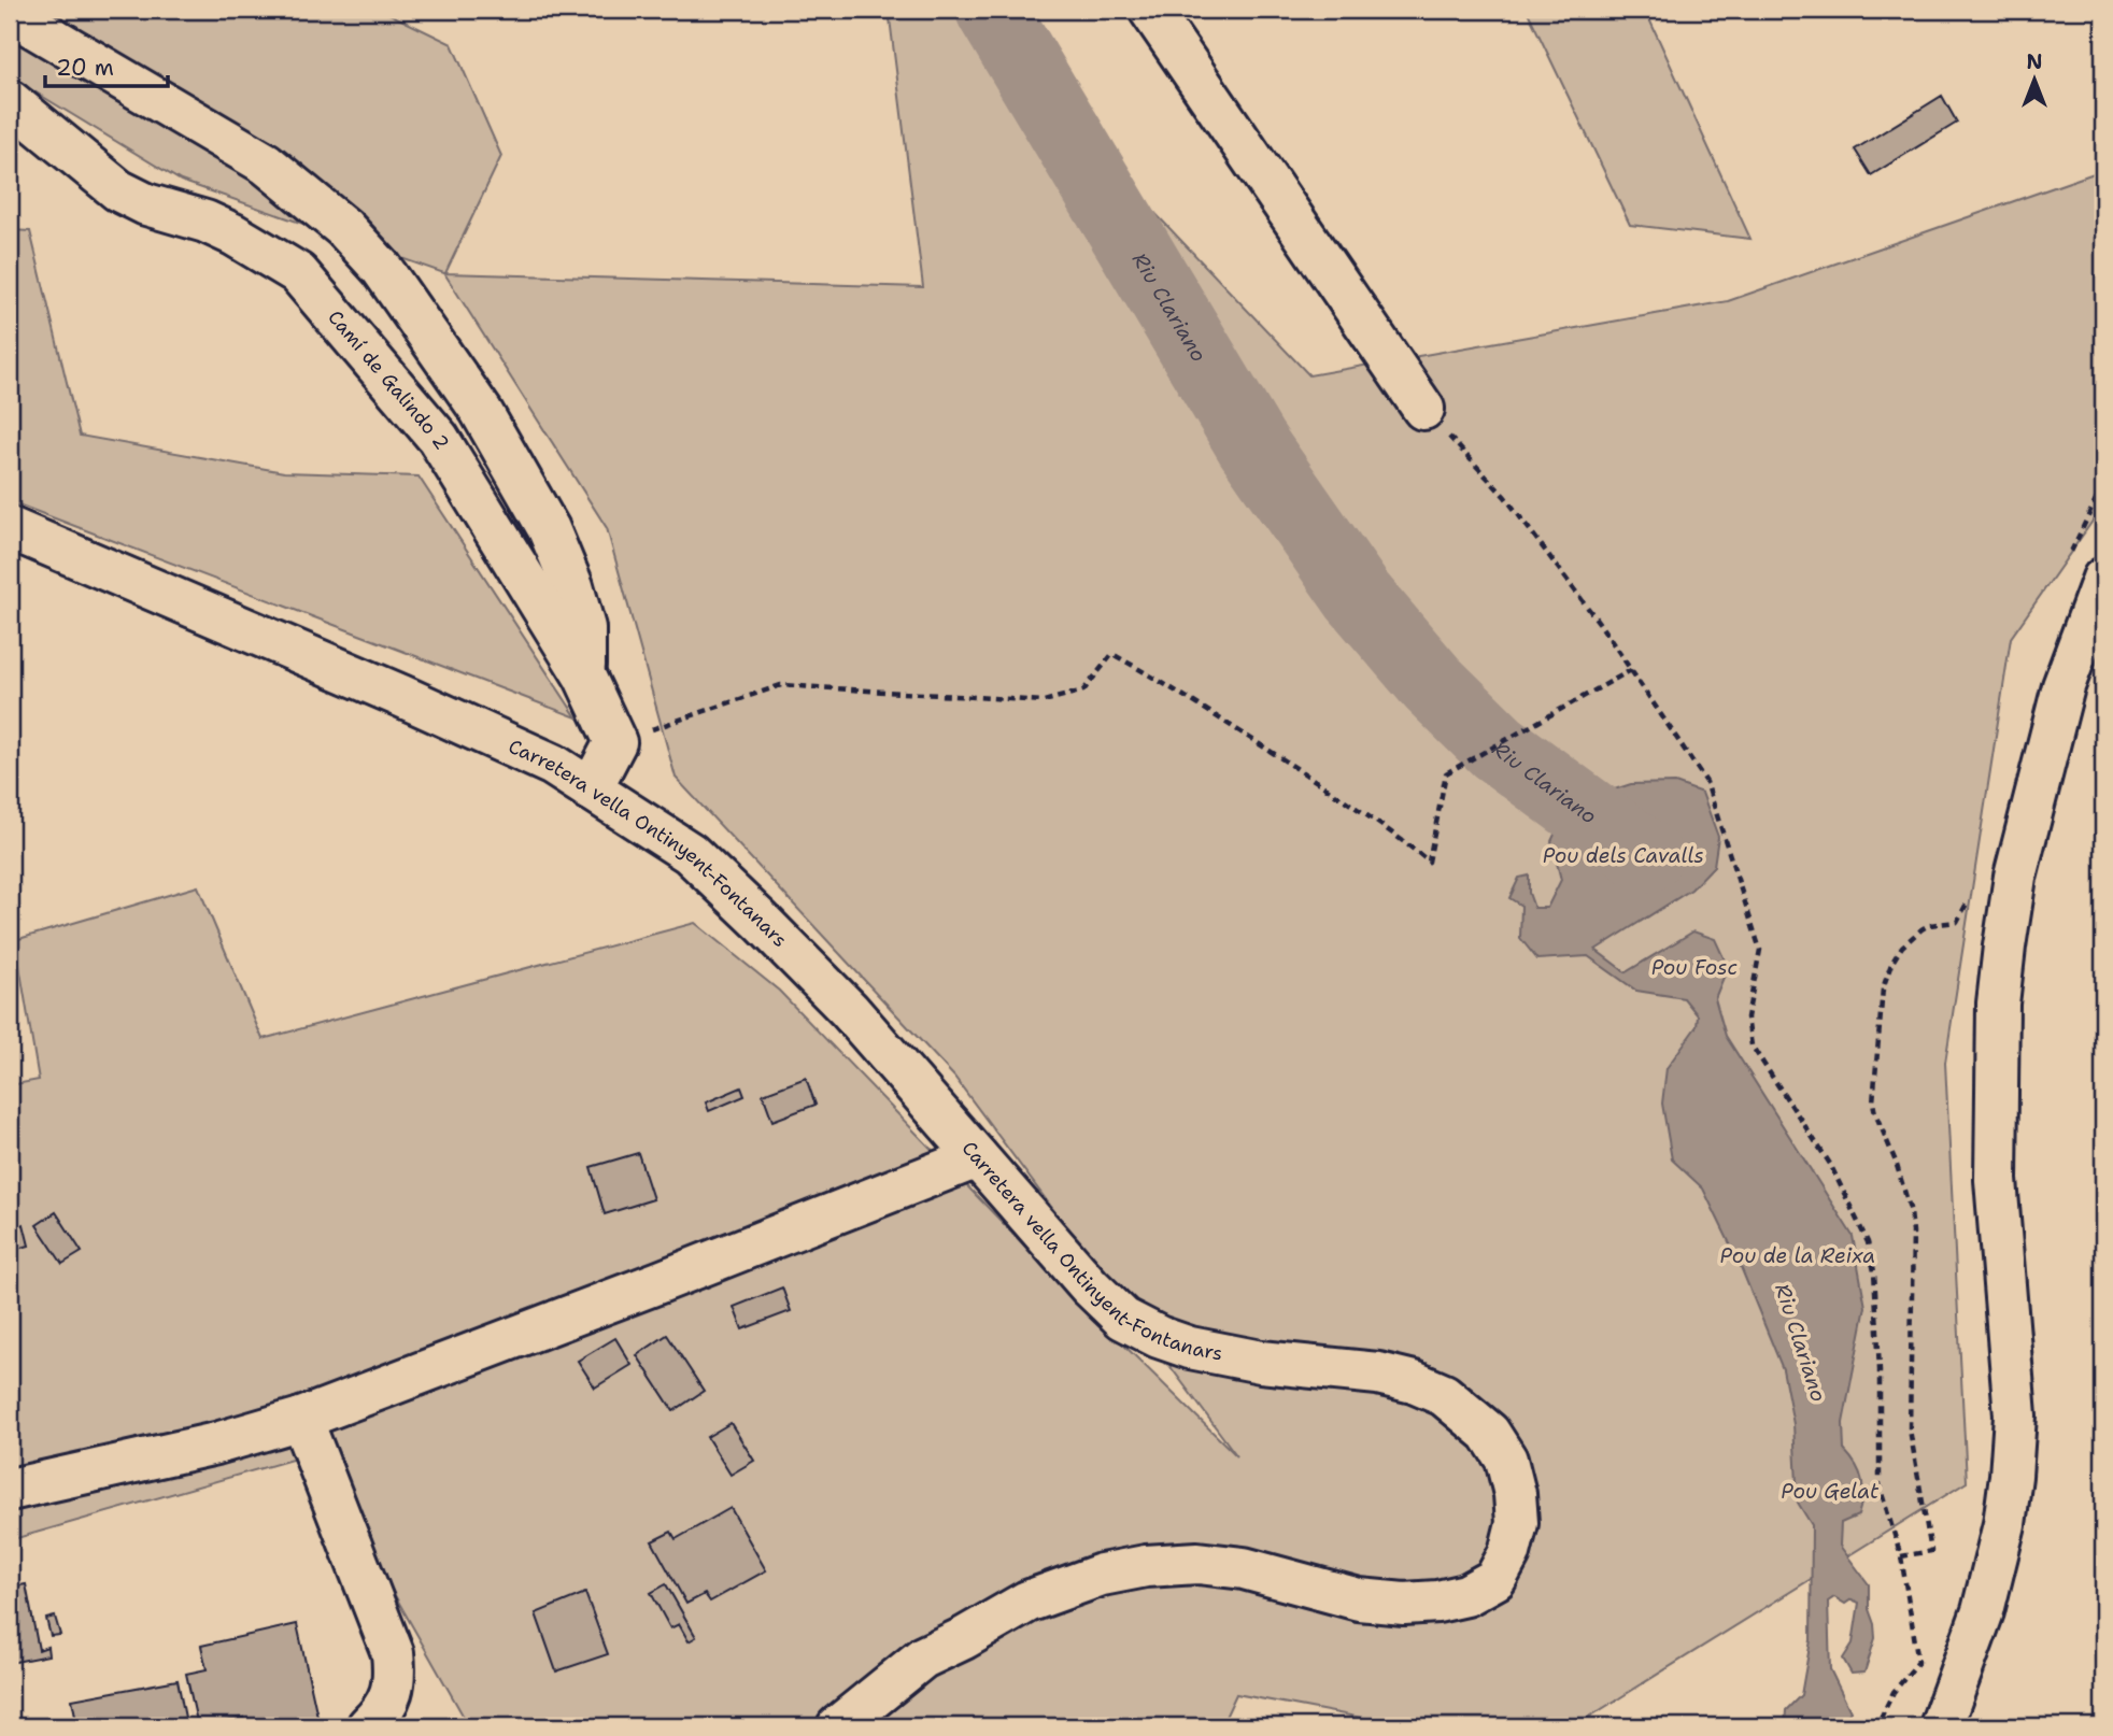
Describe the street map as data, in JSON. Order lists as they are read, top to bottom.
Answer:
{
  "streets": {
    "street": ["Camí de Galindo 2", "Carretera vella Ontinyent-Fontanars"]
  },
  "water": [
    "Riu Clariano",
    "Pou dels Cavalls",
    "Pou Fosc",
    "Pou de la Reixa",
    "Pou Gelat"
  ],
  "scale_bar": "20 m",
  "north": "top"
}
